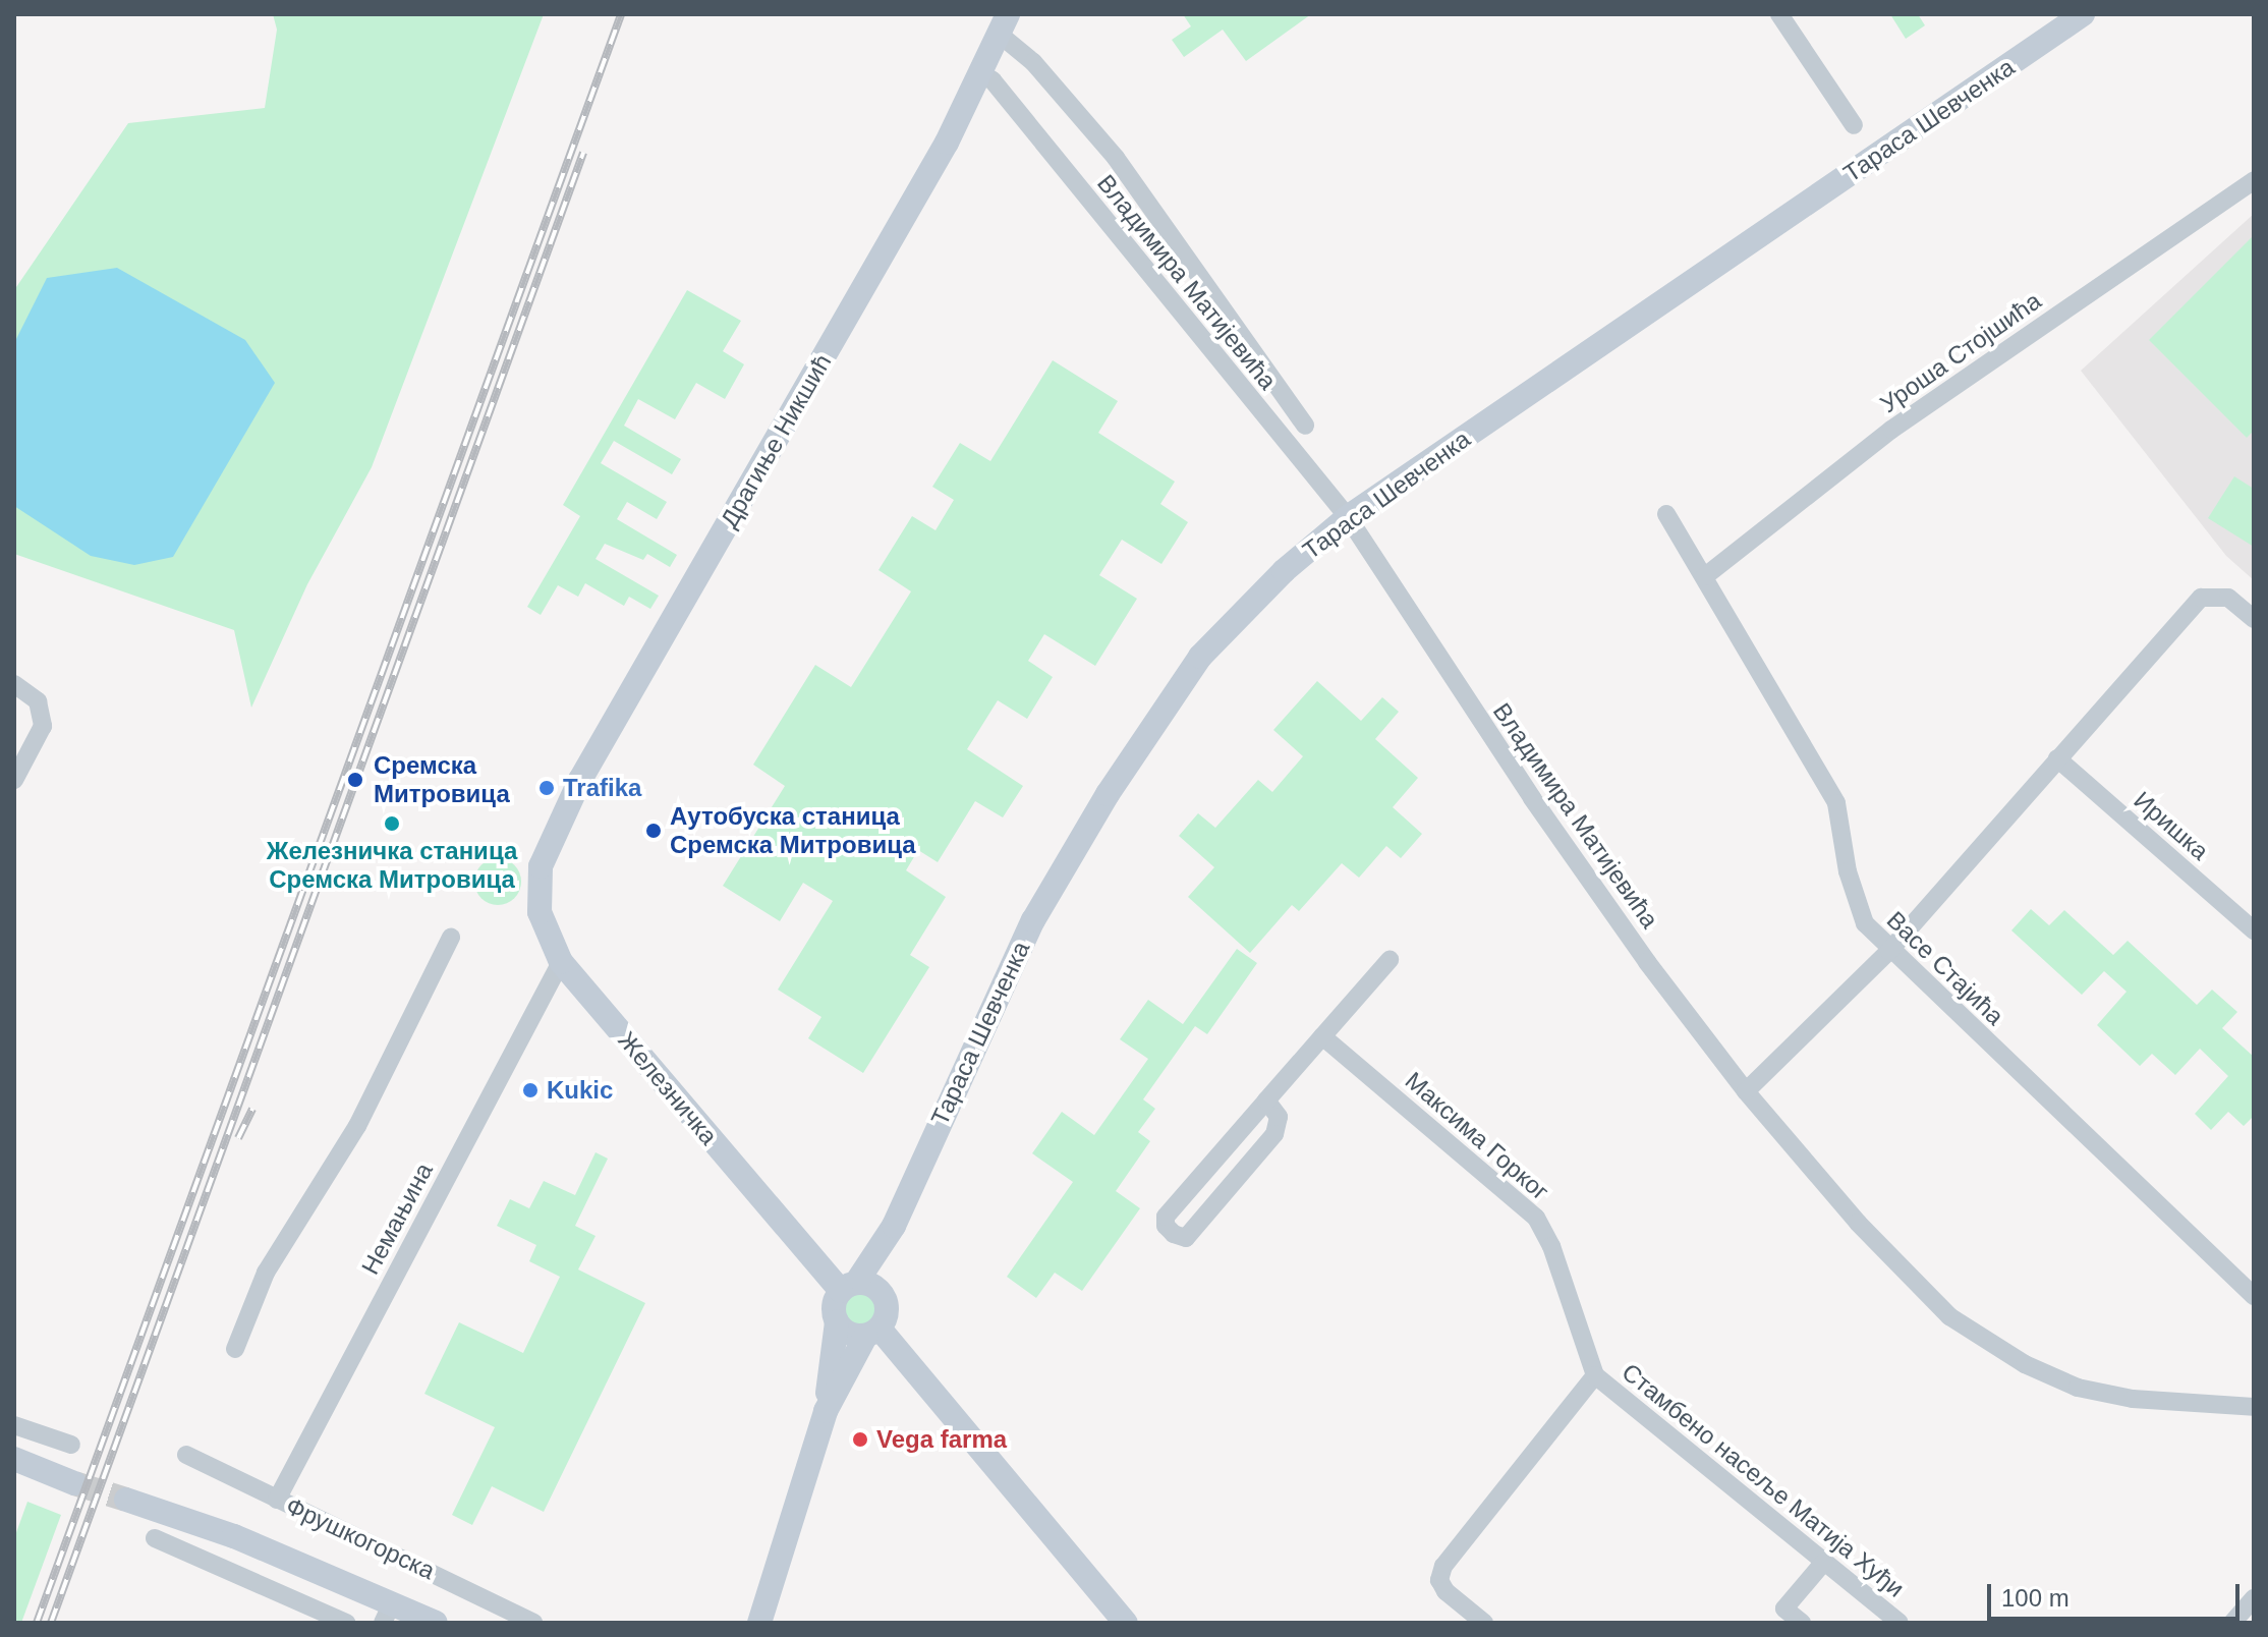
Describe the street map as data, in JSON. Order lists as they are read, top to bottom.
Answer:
{
  "streets": {
    "street": [
      "Тараса Шевченка",
      "Владимира Матијевића",
      "Уроша Стојшића",
      "Драгиње Никшић",
      "Иришка",
      "Васе Стајића",
      "Железничка",
      "Максима Горког",
      "Немањина",
      "Стамбено насеље Матија Хуђи",
      "Фрушкогорска"
    ]
  },
  "crossings": [
    ["Тараса Шевченка", "Владимира Матијевића"],
    ["Тараса Шевченка", "Железничка"],
    ["Владимира Матијевића", "Драгиње Никшић"],
    ["Уроша Стојшића", "Васе Стајића"],
    ["Драгиње Никшић", "Железничка"],
    ["Железничка", "Немањина"],
    ["Максима Горког", "Стамбено насеље Матија Хуђи"],
    ["Немањина", "Фрушкогорска"]
  ],
  "places": [
    "Сремска Митровица",
    "Trafika",
    "Железничка станица Сремска Митровица",
    "Аутобуска станица Сремска Митровица",
    "Kukic",
    "Vega farma"
  ],
  "scale_bar": "100 m"
}
